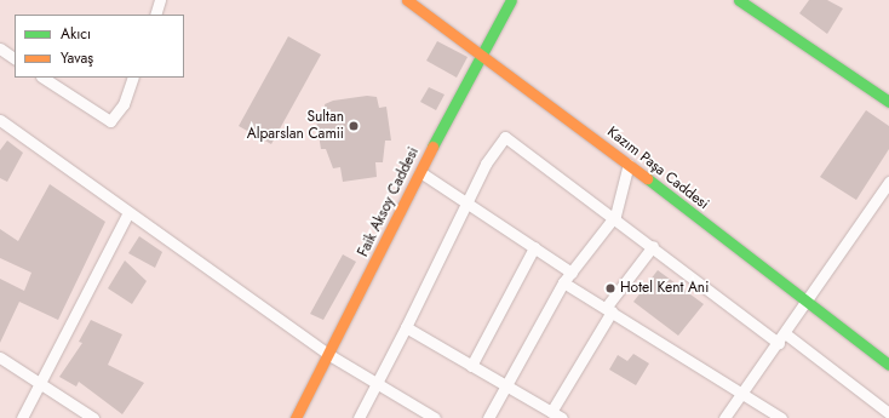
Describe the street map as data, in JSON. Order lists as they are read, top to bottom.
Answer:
{
  "streets": {
    "street": ["Kazım Paşa Caddesi", "Faik Aksoy Caddesi"]
  },
  "crossings": [
    ["Kazım Paşa Caddesi", "Faik Aksoy Caddesi"]
  ],
  "places": ["Sultan Alparslan Camii", "Hotel Kent Ani"],
  "legend": ["Akıcı", "Yavaş"]
}
